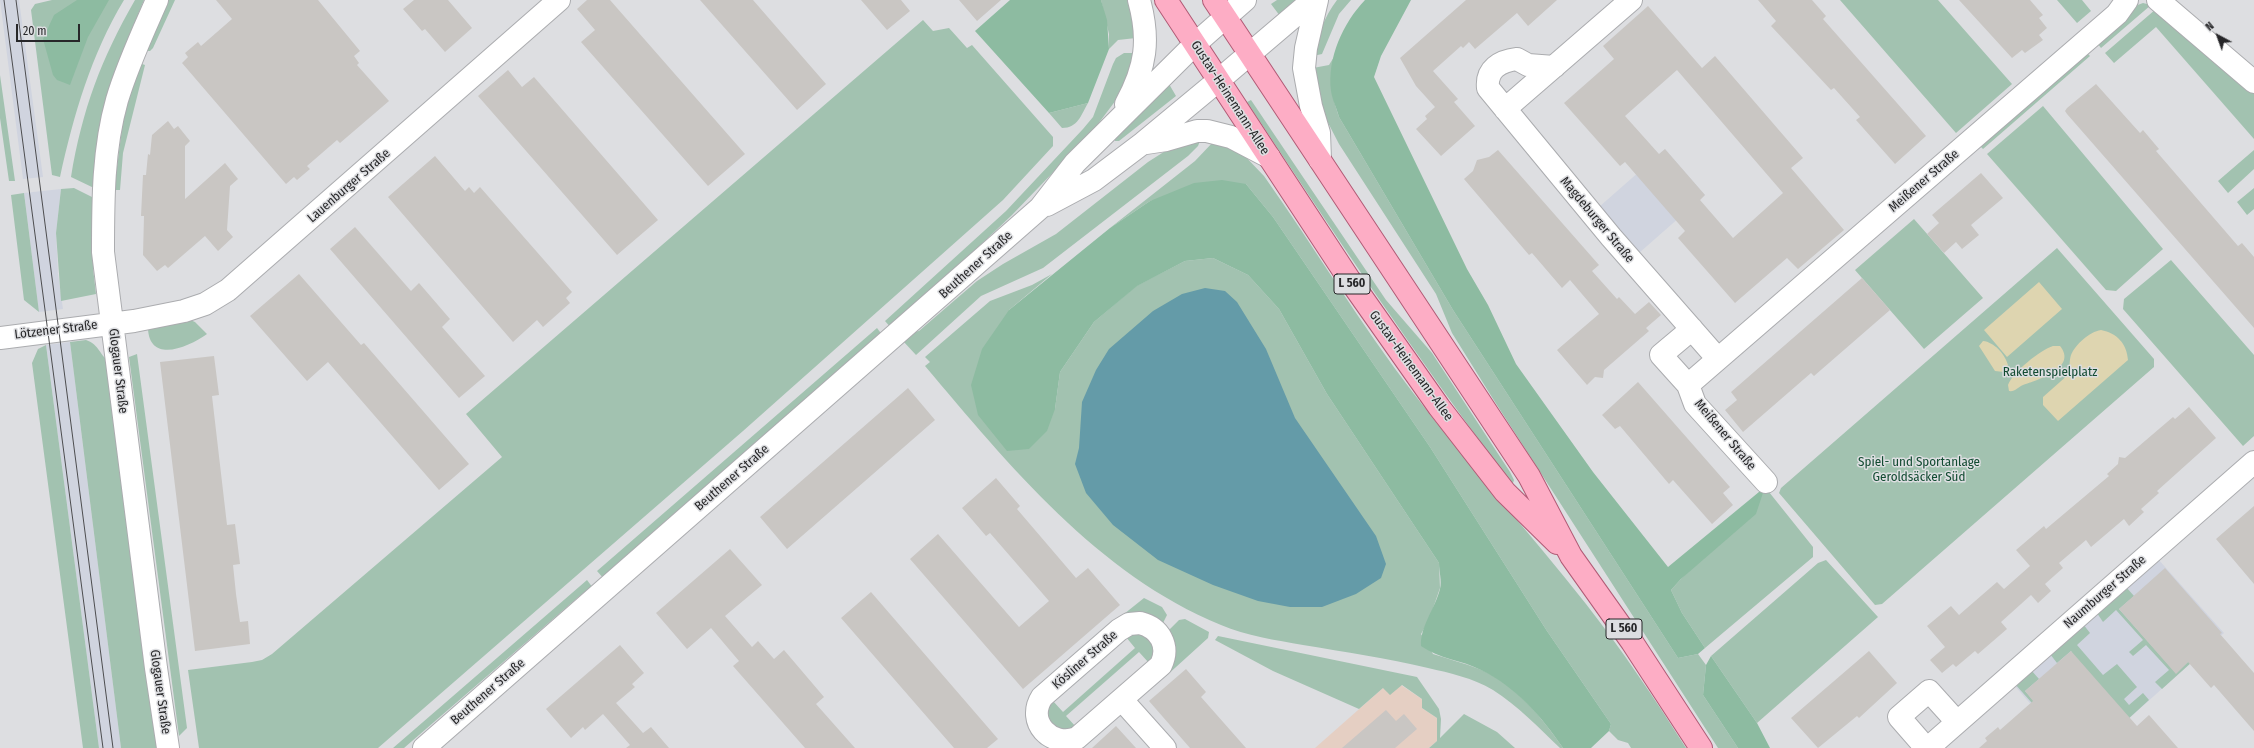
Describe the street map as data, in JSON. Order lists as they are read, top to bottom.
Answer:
{
  "streets": {
    "main road": ["Gustav-Heinemann-Allee", "L 560"],
    "street": [
      "Meißener Straße",
      "Lauenburger Straße",
      "Magdeburger Straße",
      "Beuthener Straße",
      "Lötzener Straße",
      "Glogauer Straße",
      "Naumburger Straße",
      "Kösliner Straße"
    ]
  },
  "crossings": [
    ["Gustav-Heinemann-Allee", "Beuthener Straße"],
    ["Meißener Straße", "Magdeburger Straße"],
    ["Lauenburger Straße", "Lötzener Straße"],
    ["Lauenburger Straße", "Glogauer Straße"],
    ["Lötzener Straße", "Glogauer Straße"]
  ],
  "parks": ["Raketenspielplatz", "Spiel- und Sportanlage Geroldsäcker Süd"],
  "scale_bar": "20 m",
  "north": "top left"
}
